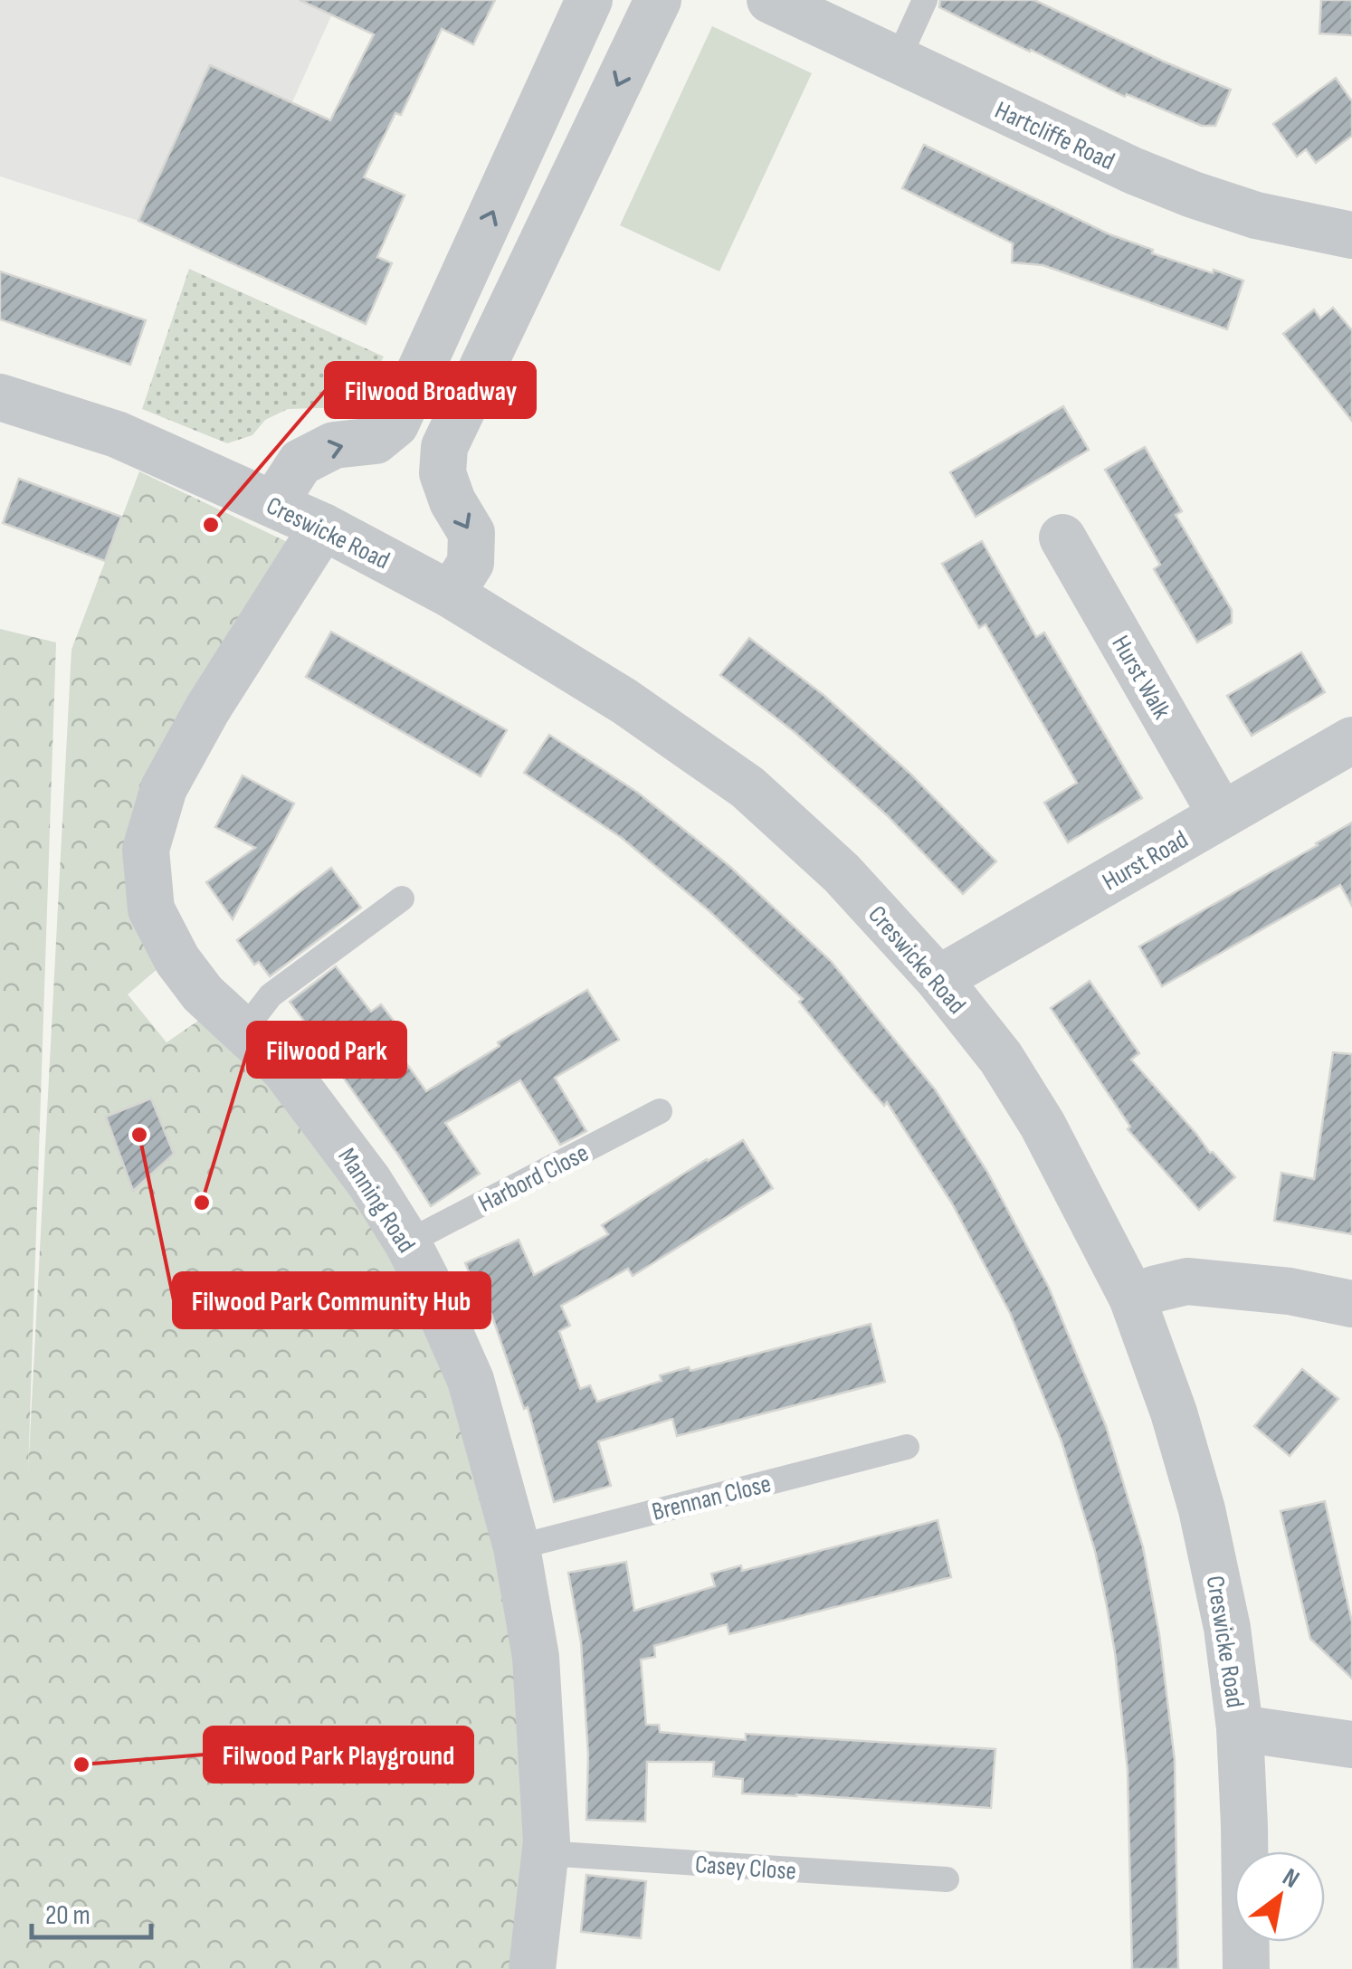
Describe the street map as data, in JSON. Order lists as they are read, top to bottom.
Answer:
{
  "streets": {
    "street": [
      "Hartcliffe Road",
      "Creswicke Road",
      "Hurst Walk",
      "Hurst Road",
      "Manning Road"
    ],
    "lane": ["Harbord Close", "Brennan Close", "Casey Close"]
  },
  "crossings": [
    ["Creswicke Road", "Hurst Road"],
    ["Creswicke Road", "Manning Road"],
    ["Hurst Walk", "Hurst Road"],
    ["Harbord Close", "Manning Road"],
    ["Manning Road", "Brennan Close"],
    ["Manning Road", "Casey Close"]
  ],
  "places": [
    "Filwood Broadway",
    "Filwood Park Community Hub",
    "Filwood Park",
    "Filwood Park Playground"
  ],
  "scale_bar": "20 m",
  "north": "top right"
}
